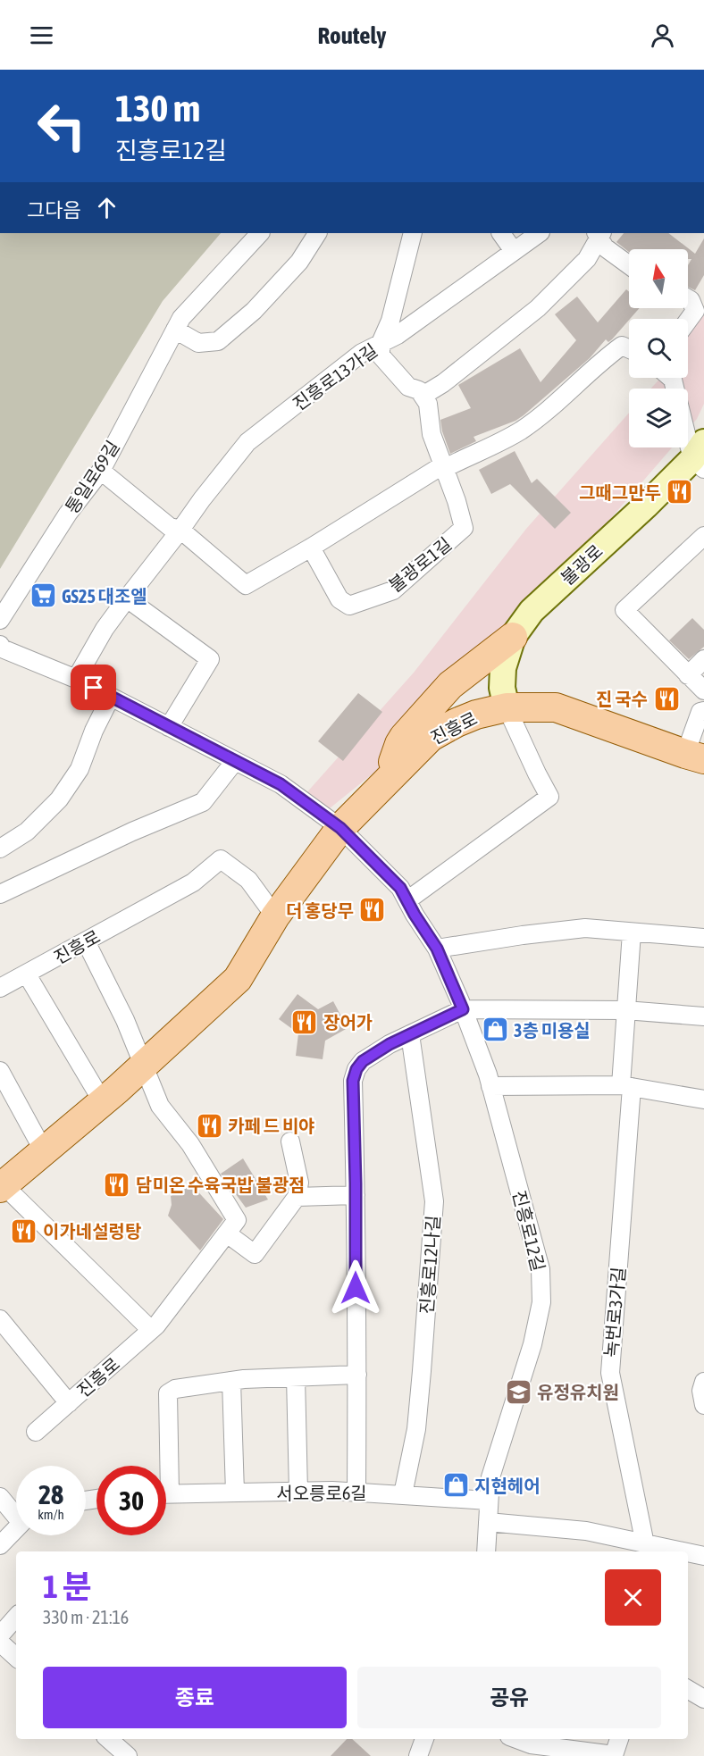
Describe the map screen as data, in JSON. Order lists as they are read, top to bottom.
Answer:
{
  "streets": {
    "main road": ["불광로", "진흥로"],
    "street": [
      "진흥로13가길",
      "통일로69길",
      "불광로1길",
      "진흥로12길",
      "진흥로12나길",
      "녹번로3가길",
      "서오릉로6길"
    ]
  },
  "crossings": [
    ["진흥로13가길", "진흥로12길"],
    ["불광로", "진흥로"],
    ["진흥로", "진흥로12길"],
    ["진흥로12길", "서오릉로6길"],
    ["진흥로12나길", "서오릉로6길"]
  ],
  "places": {
    "restaurant": [
      "그때그만두",
      "진 국수",
      "더 홍당무",
      "장어가",
      "카페 드 비야",
      "담미온 수육국밥 불광점",
      "이가네설렁탕"
    ],
    "supermarket": ["GS25 대조엘"],
    "shop": ["3층 미용실", "지현헤어"],
    "school or university": ["유정유치원"]
  },
  "north": "top",
  "page": {
    "header": "Routely",
    "turn": ["130 m", "진흥로12길"],
    "then": "그다음",
    "speed": "28 km/h",
    "limit": "30",
    "heading": ["1 분", "330 m · 21:16"],
    "buttons": ["종료", "공유"]
  }
}
